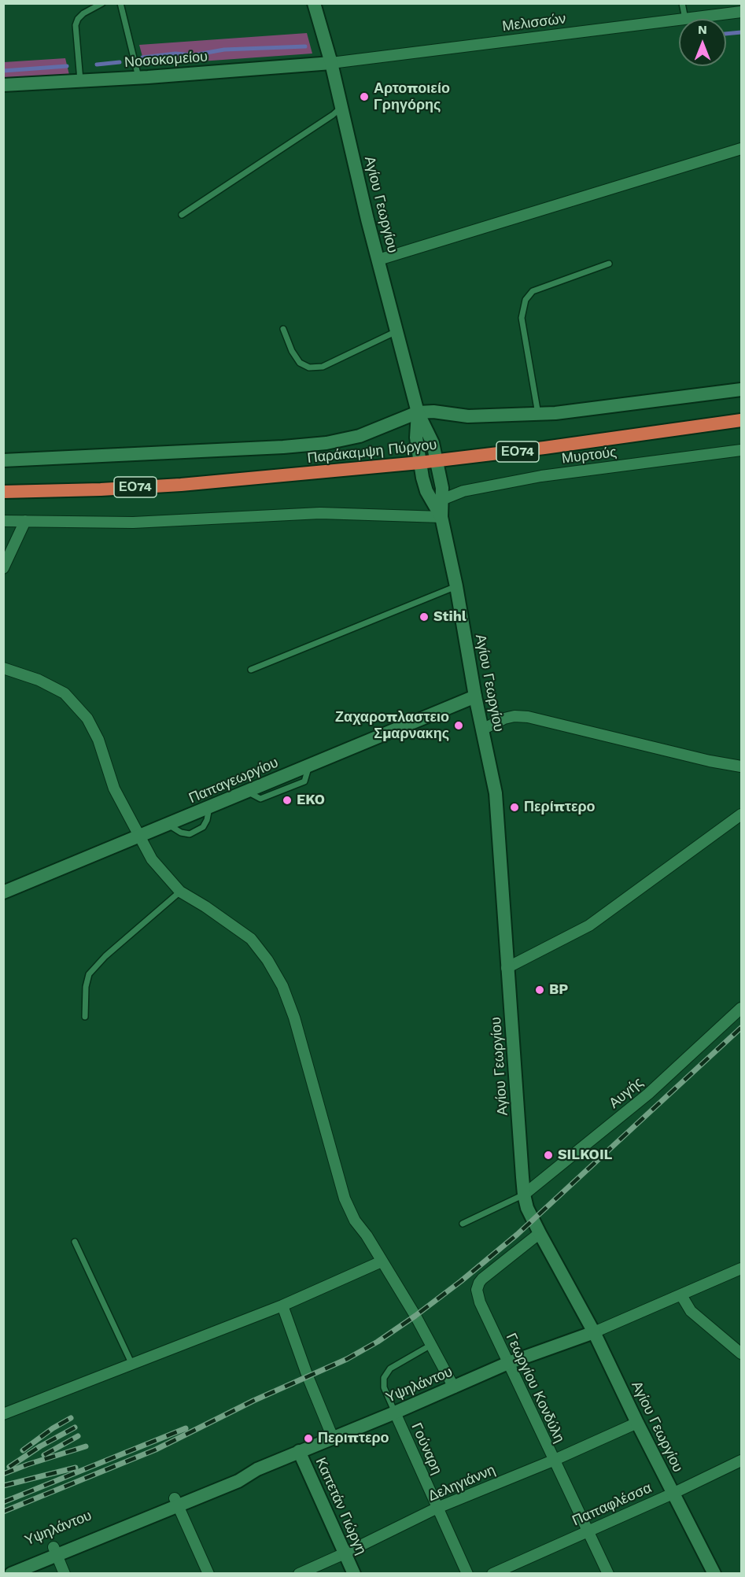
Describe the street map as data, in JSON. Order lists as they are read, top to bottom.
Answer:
{
  "streets": {
    "highway": ["Παράκαμψη Πύργου", "ΕΟ74"],
    "street": [
      "Μελισσών",
      "Νοσοκομείου",
      "Αγίου Γεωργίου",
      "Μυρτούς",
      "Παπαγεωργίου",
      "Αυγής",
      "Υψηλάντου",
      "Γεωργίου Κονδύλη",
      "Γούναρη",
      "Δεληγιάννη",
      "Παπαφλέσσα",
      "Καπετάν Γιώργη"
    ]
  },
  "crossings": [
    ["Μελισσών", "Νοσοκομείου"],
    ["Μελισσών", "Αγίου Γεωργίου"],
    ["Νοσοκομείου", "Αγίου Γεωργίου"],
    ["Αγίου Γεωργίου", "Παράκαμψη Πύργου"],
    ["Αγίου Γεωργίου", "Μυρτούς"],
    ["Αγίου Γεωργίου", "Παπαγεωργίου"],
    ["Αγίου Γεωργίου", "Αυγής"],
    ["Αγίου Γεωργίου", "Υψηλάντου"],
    ["Αγίου Γεωργίου", "Γεωργίου Κονδύλη"],
    ["Αγίου Γεωργίου", "Δεληγιάννη"],
    ["Αγίου Γεωργίου", "Παπαφλέσσα"],
    ["Υψηλάντου", "Γεωργίου Κονδύλη"],
    ["Υψηλάντου", "Γούναρη"],
    ["Υψηλάντου", "Καπετάν Γιώργη"],
    ["Γεωργίου Κονδύλη", "Δεληγιάννη"],
    ["Γεωργίου Κονδύλη", "Παπαφλέσσα"],
    ["Γούναρη", "Δεληγιάννη"],
    ["Δεληγιάννη", "Καπετάν Γιώργη"]
  ],
  "places": [
    "Αρτοποιείο Γρηγόρης",
    "Stihl",
    "Ζαχαροπλαστειο Σμαρνακης",
    "EKO",
    "Περίπτερο",
    "BP",
    "SILKOIL",
    "Περιπτερο"
  ],
  "north": "top"
}
